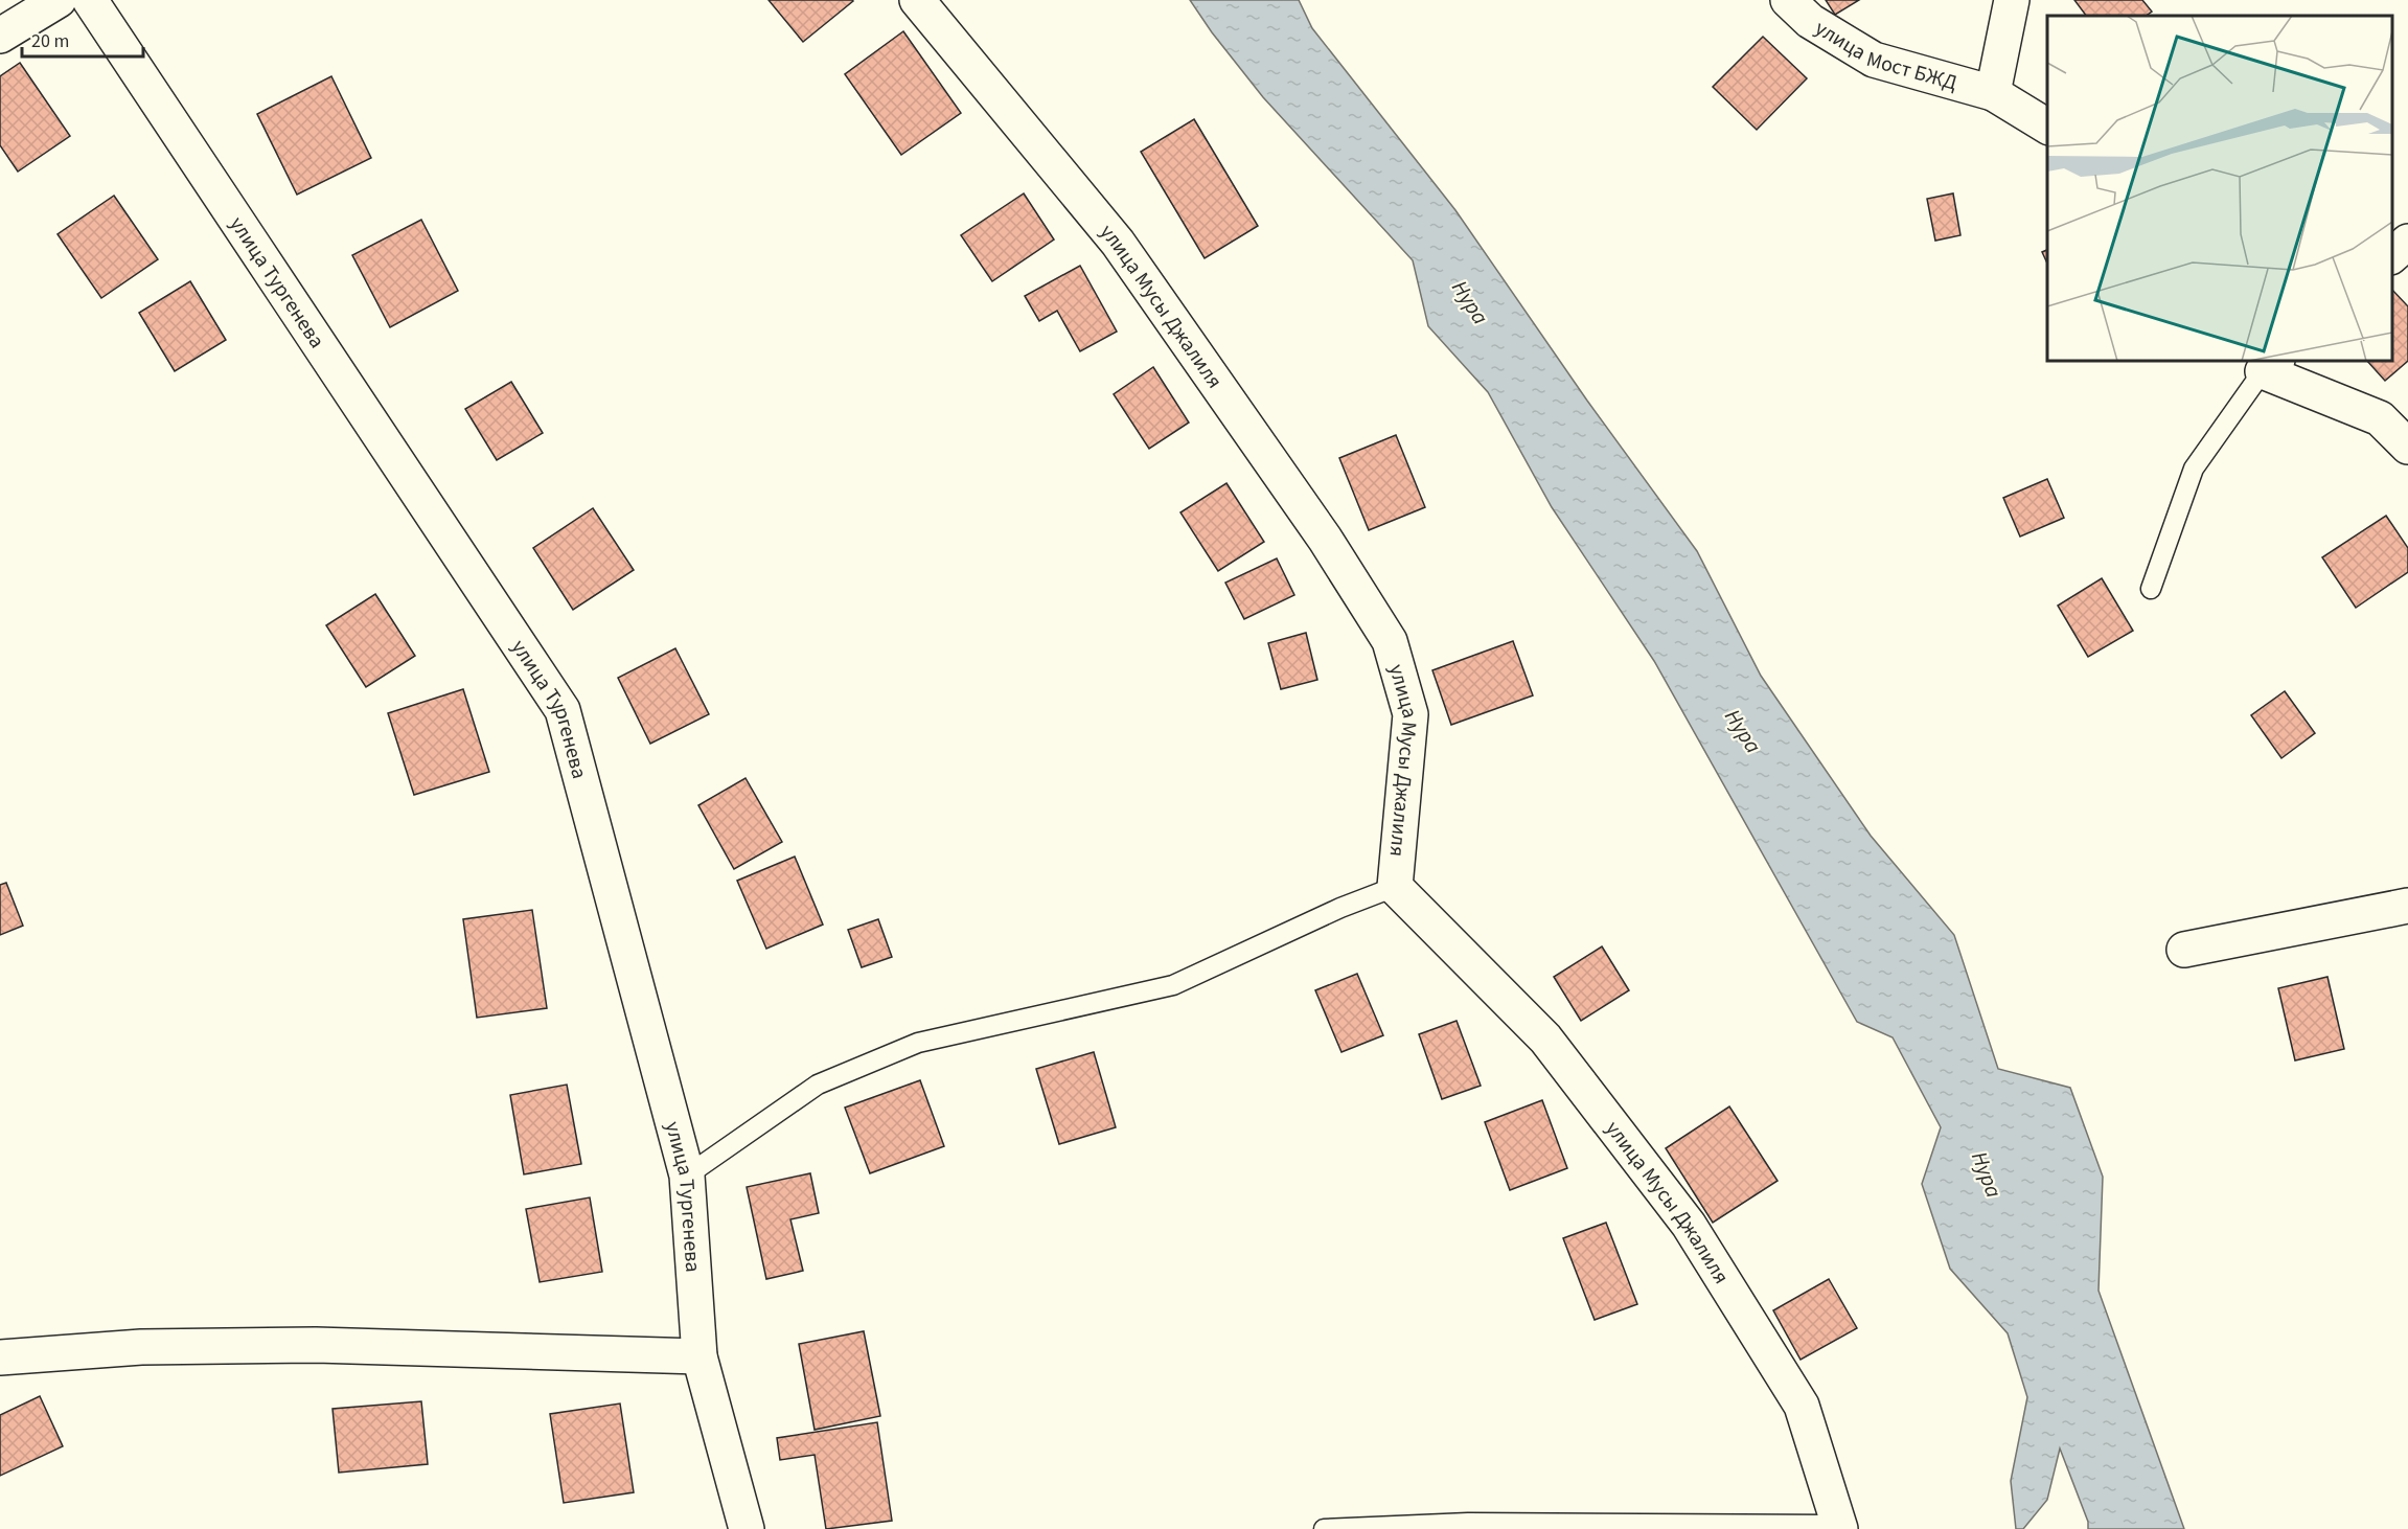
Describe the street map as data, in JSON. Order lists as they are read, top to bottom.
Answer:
{
  "streets": {
    "street": ["улица Мост БЖД", "улица Тургенева", "улица Мусы Джалиля"]
  },
  "water": ["Нура"],
  "scale_bar": "20 m"
}
